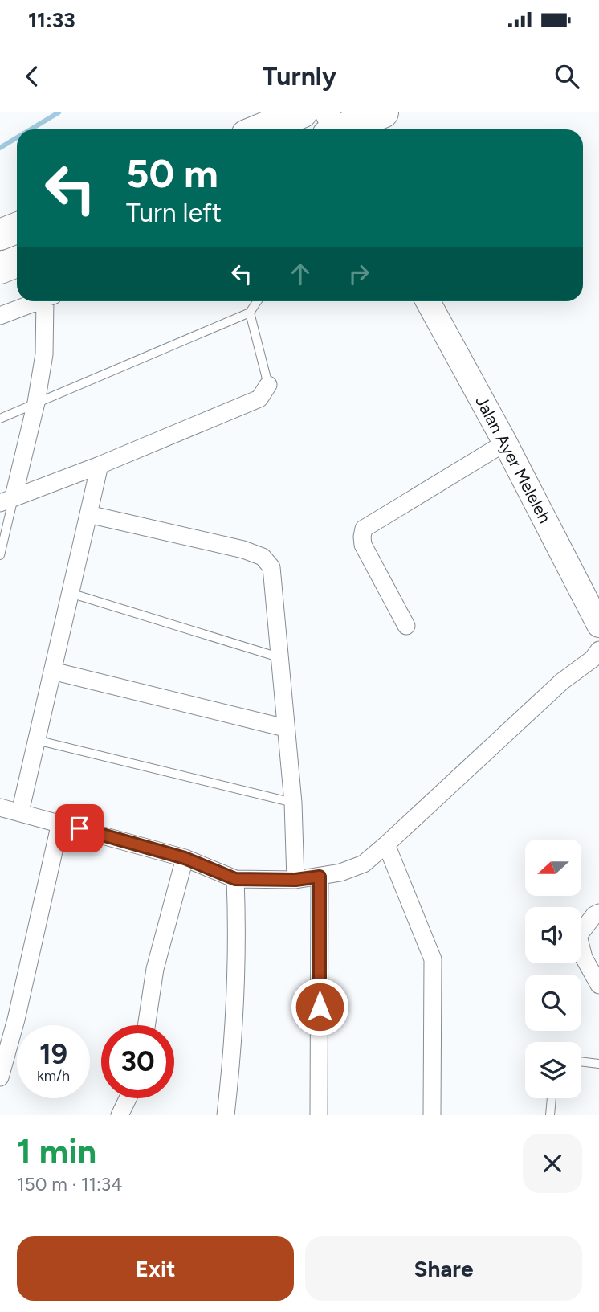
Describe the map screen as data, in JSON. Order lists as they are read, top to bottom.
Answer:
{
  "streets": {
    "street": ["Jalan Ayer Meleleh"]
  },
  "north": "left",
  "page": {
    "status": "11:33",
    "header": "Turnly",
    "turn": ["50 m", "Turn left"],
    "speed": "19 km/h",
    "limit": "30",
    "heading": ["1 min", "150 m · 11:34"],
    "buttons": ["Exit", "Share"]
  }
}
